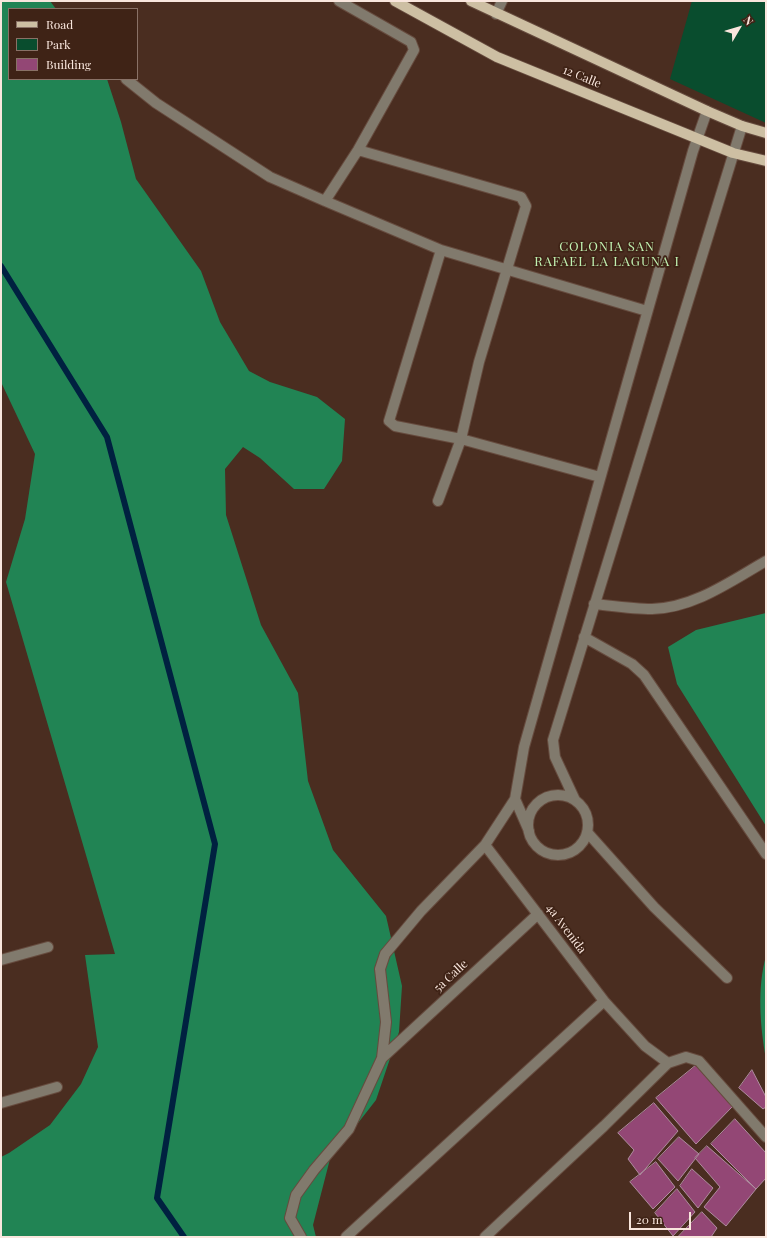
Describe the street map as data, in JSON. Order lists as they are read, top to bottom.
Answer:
{
  "streets": {
    "main road": ["12 Calle"],
    "street": ["4a Avenida", "5a Calle"]
  },
  "crossings": [
    ["4a Avenida", "5a Calle"]
  ],
  "districts": ["COLONIA SAN RAFAEL LA LAGUNA I"],
  "legend": ["Road", "Park", "Building"],
  "scale_bar": "20 m",
  "north": "top right"
}
